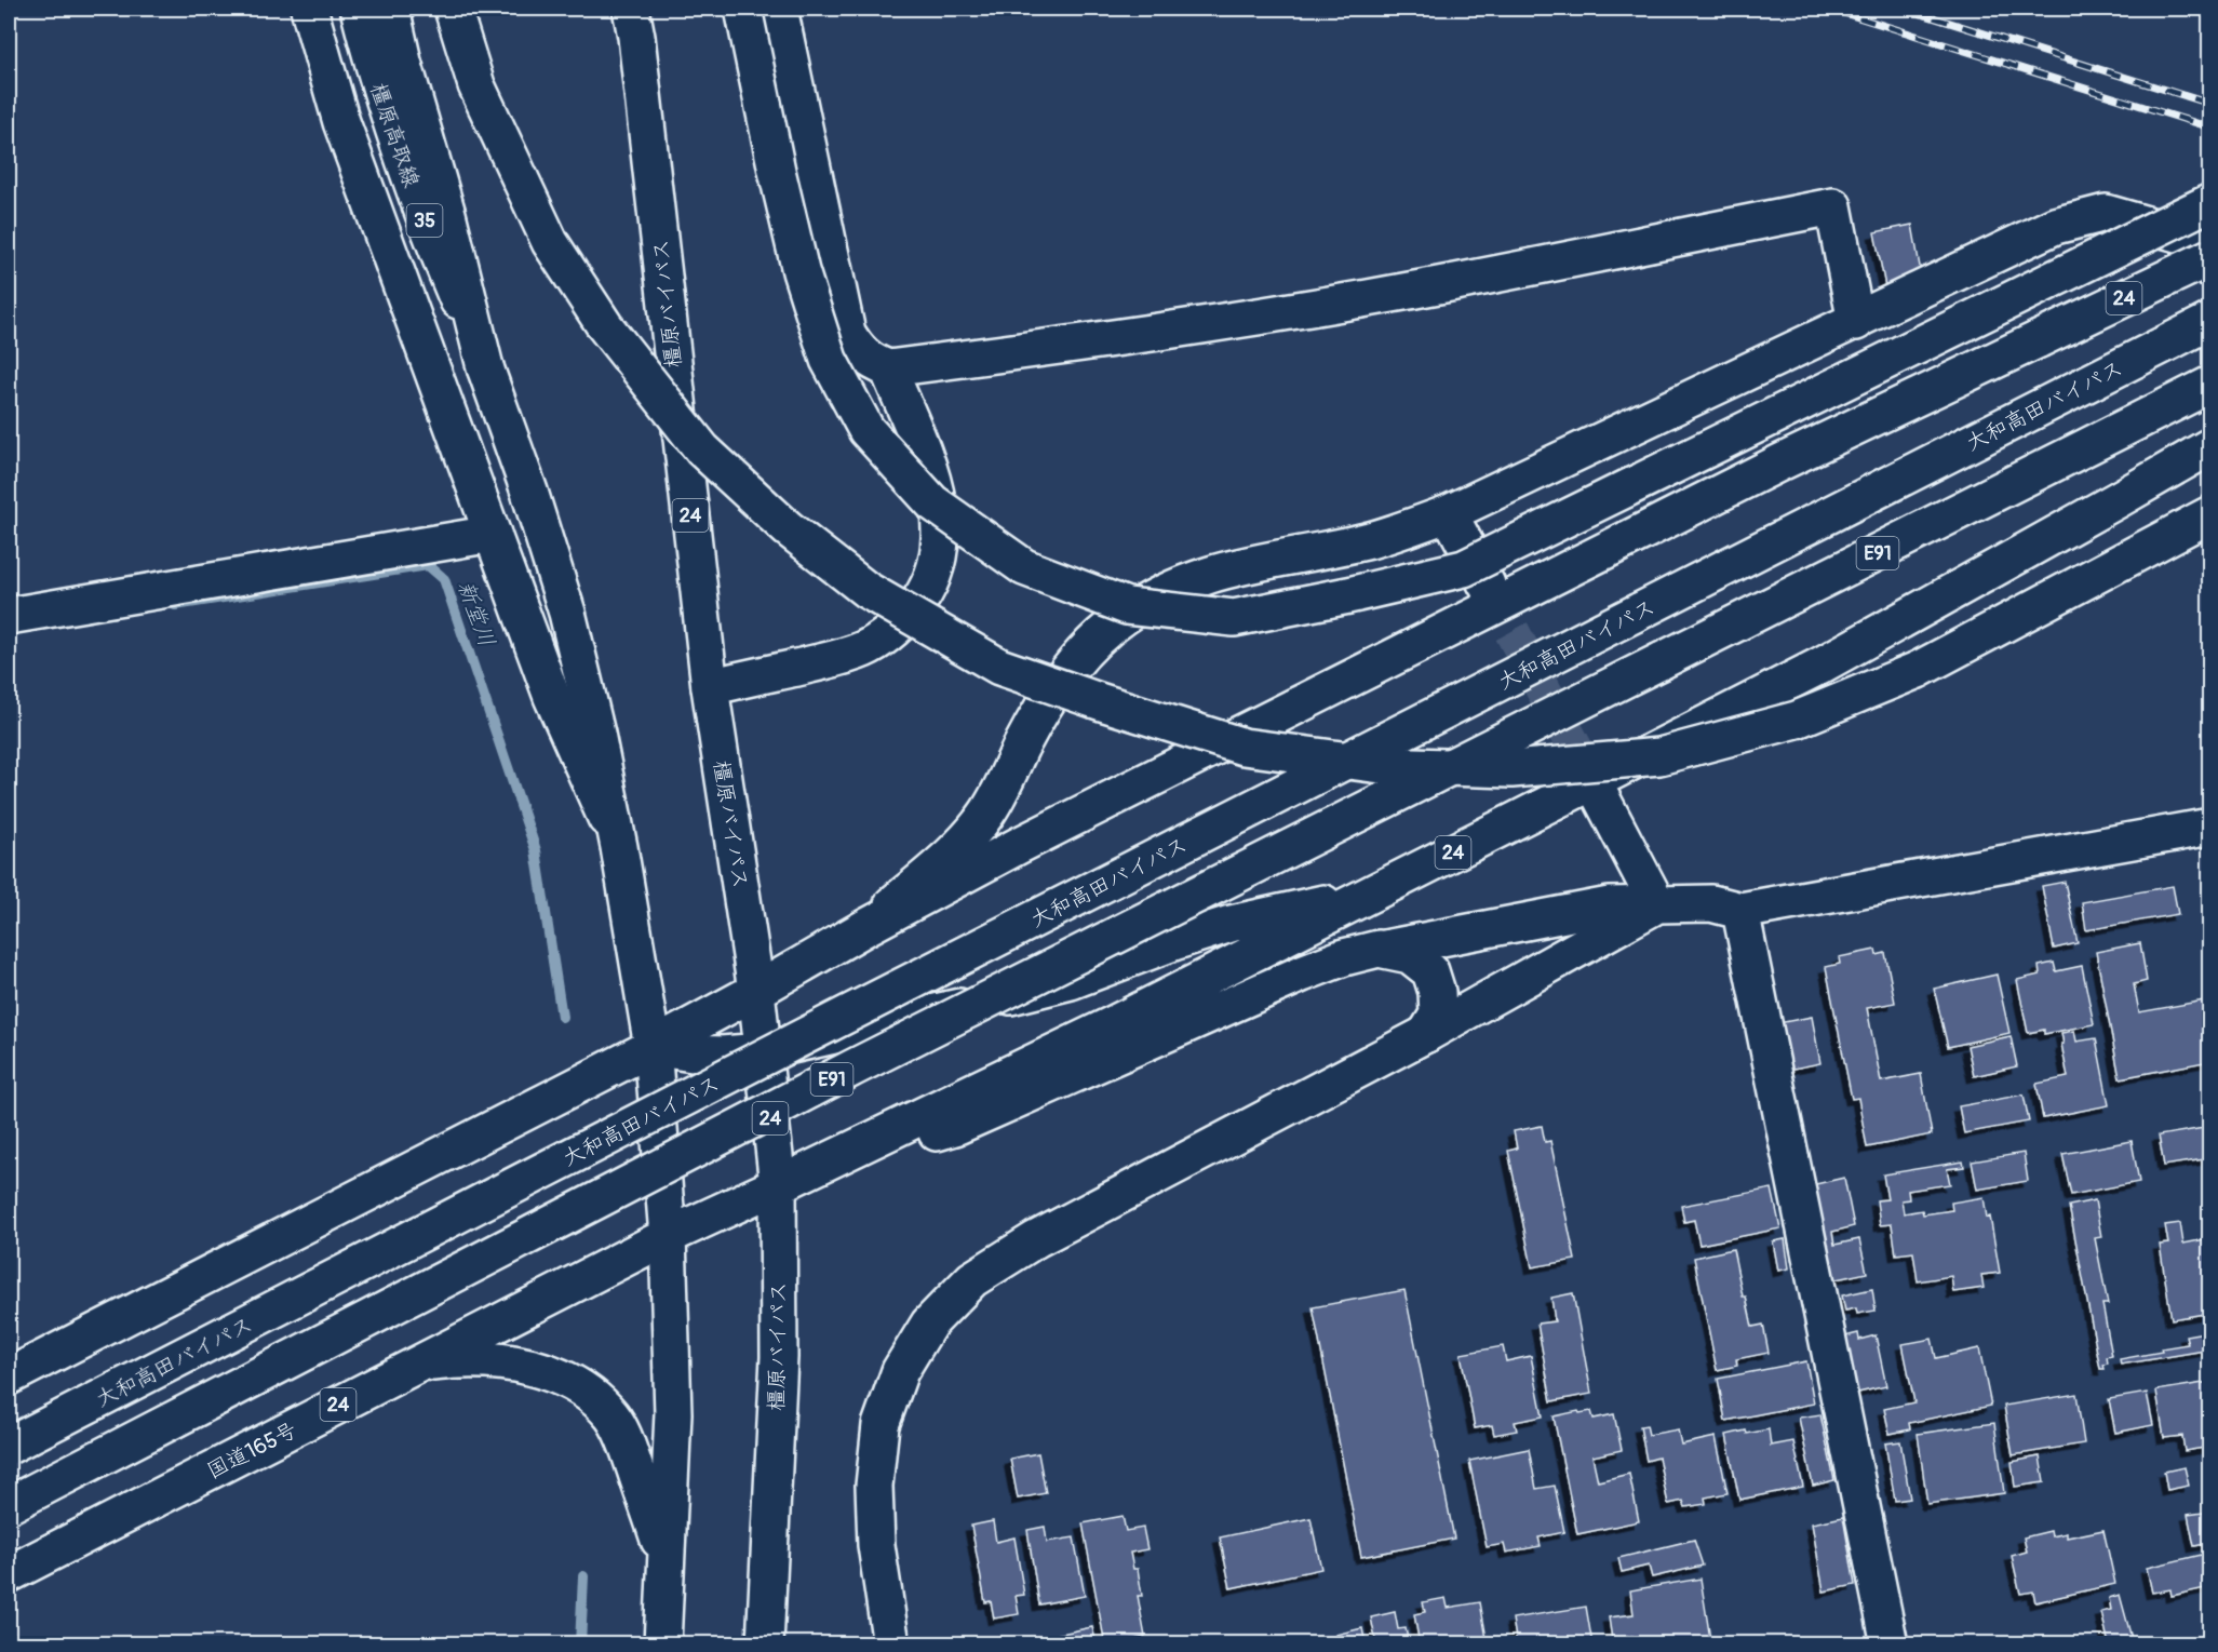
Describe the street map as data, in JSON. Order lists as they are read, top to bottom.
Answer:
{
  "streets": {
    "main road": [
      "橿原高取線",
      "24",
      "橿原バイパス",
      "大和高田バイパス",
      "E91",
      "国道165号"
    ]
  },
  "crossings": [
    ["24", "橿原バイパス"],
    ["24", "国道165号"],
    ["橿原バイパス", "国道165号"]
  ],
  "water": ["新堂川"]
}
